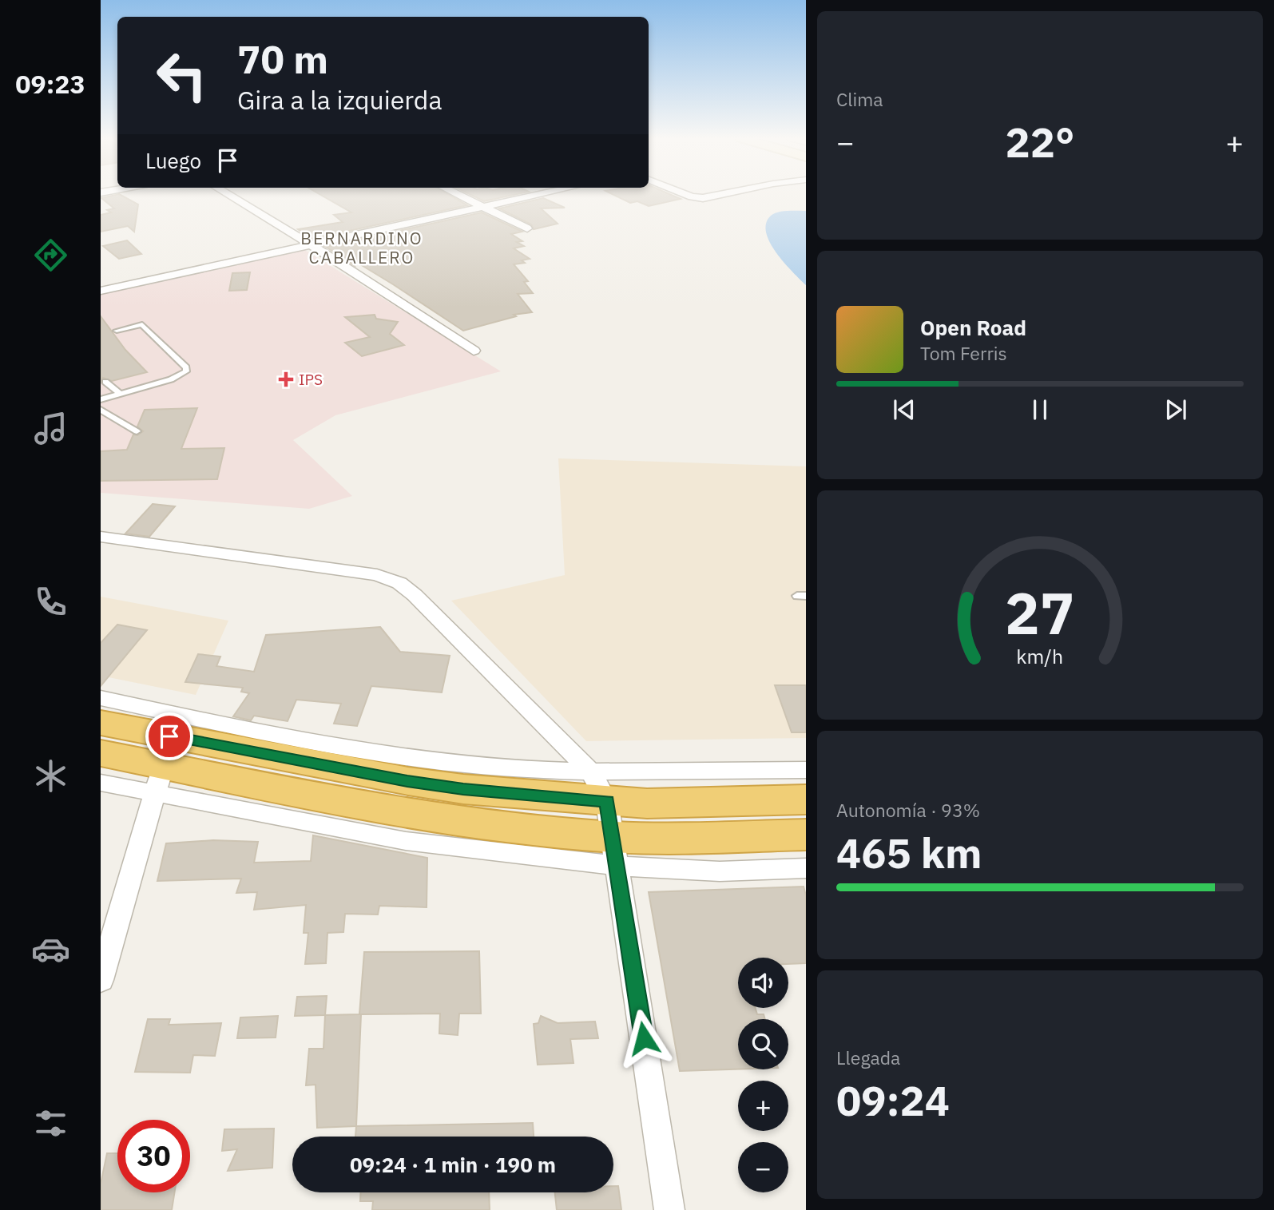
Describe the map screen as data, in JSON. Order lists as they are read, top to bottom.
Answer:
{
  "districts": ["BERNARDINO CABALLERO"],
  "places": {
    "health": ["IPS"]
  },
  "page": {
    "tabs": "09:23",
    "tile": [
      "Clima",
      ["Autonomía · 93%", "465 km"],
      ["Llegada", "09:24"]
    ],
    "turn": ["70 m", "Gira a la izquierda"],
    "heat": ["−", "22°", "+"],
    "then": "Luego",
    "song": ["Open Road", "Tom Ferris"],
    "map_buttons": ["+", "−"],
    "limit": "30",
    "trip": "09:24 · 1 min · 190 m",
    "gauge": ["27", "km/h"]
  }
}
